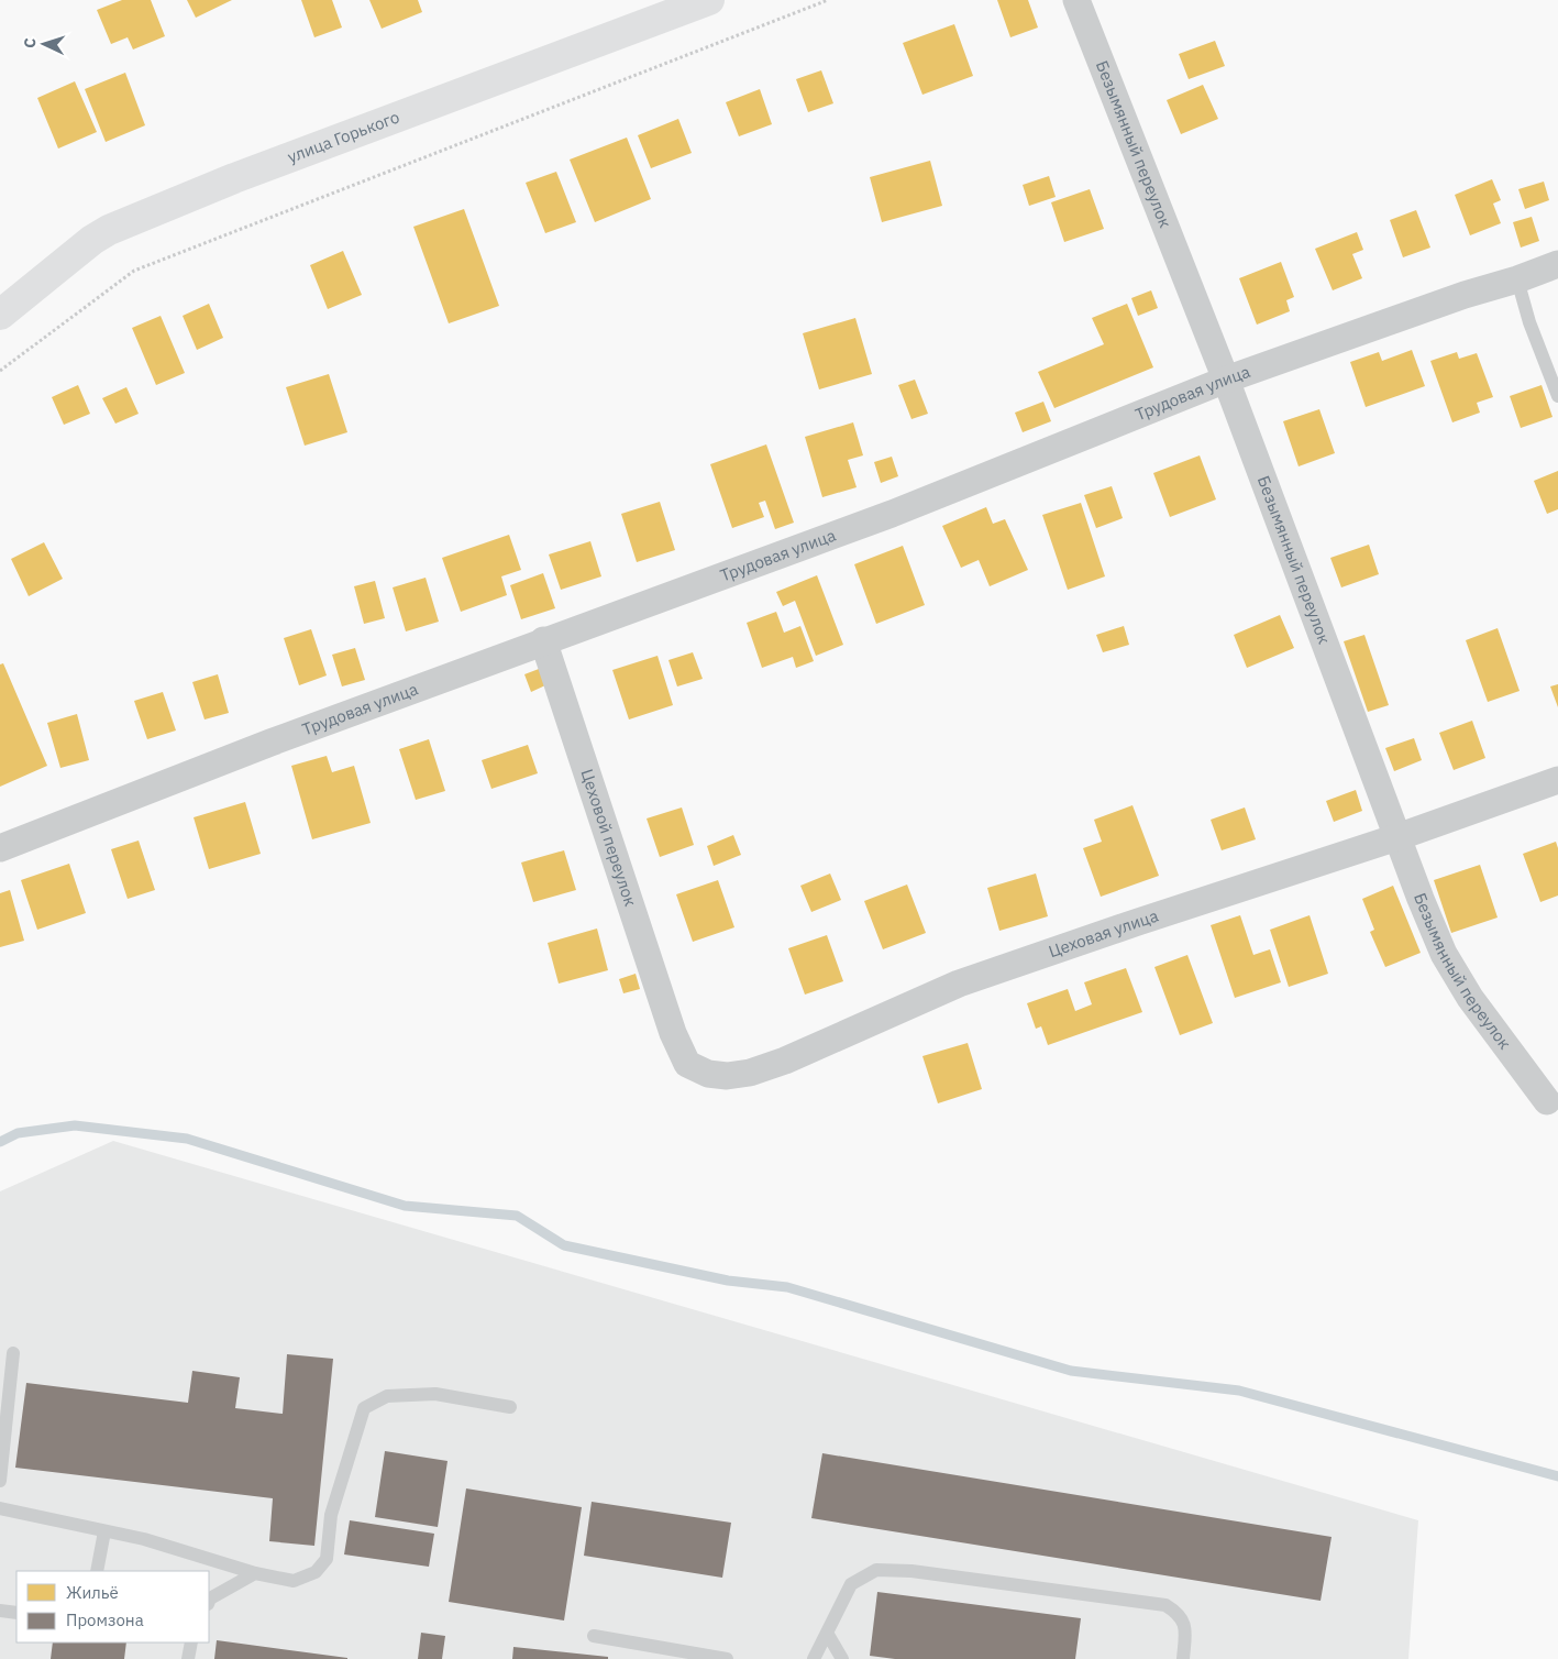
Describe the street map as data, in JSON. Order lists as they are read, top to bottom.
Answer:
{
  "streets": {
    "main road": ["улица Горького"],
    "street": [
      "Безымянный переулок",
      "Трудовая улица",
      "Цеховой переулок",
      "Цеховая улица"
    ]
  },
  "crossings": [
    ["Безымянный переулок", "Трудовая улица"],
    ["Безымянный переулок", "Цеховая улица"],
    ["Трудовая улица", "Цеховой переулок"],
    ["Цеховой переулок", "Цеховая улица"]
  ],
  "legend": ["Жильё", "Промзона"],
  "north": "left"
}
